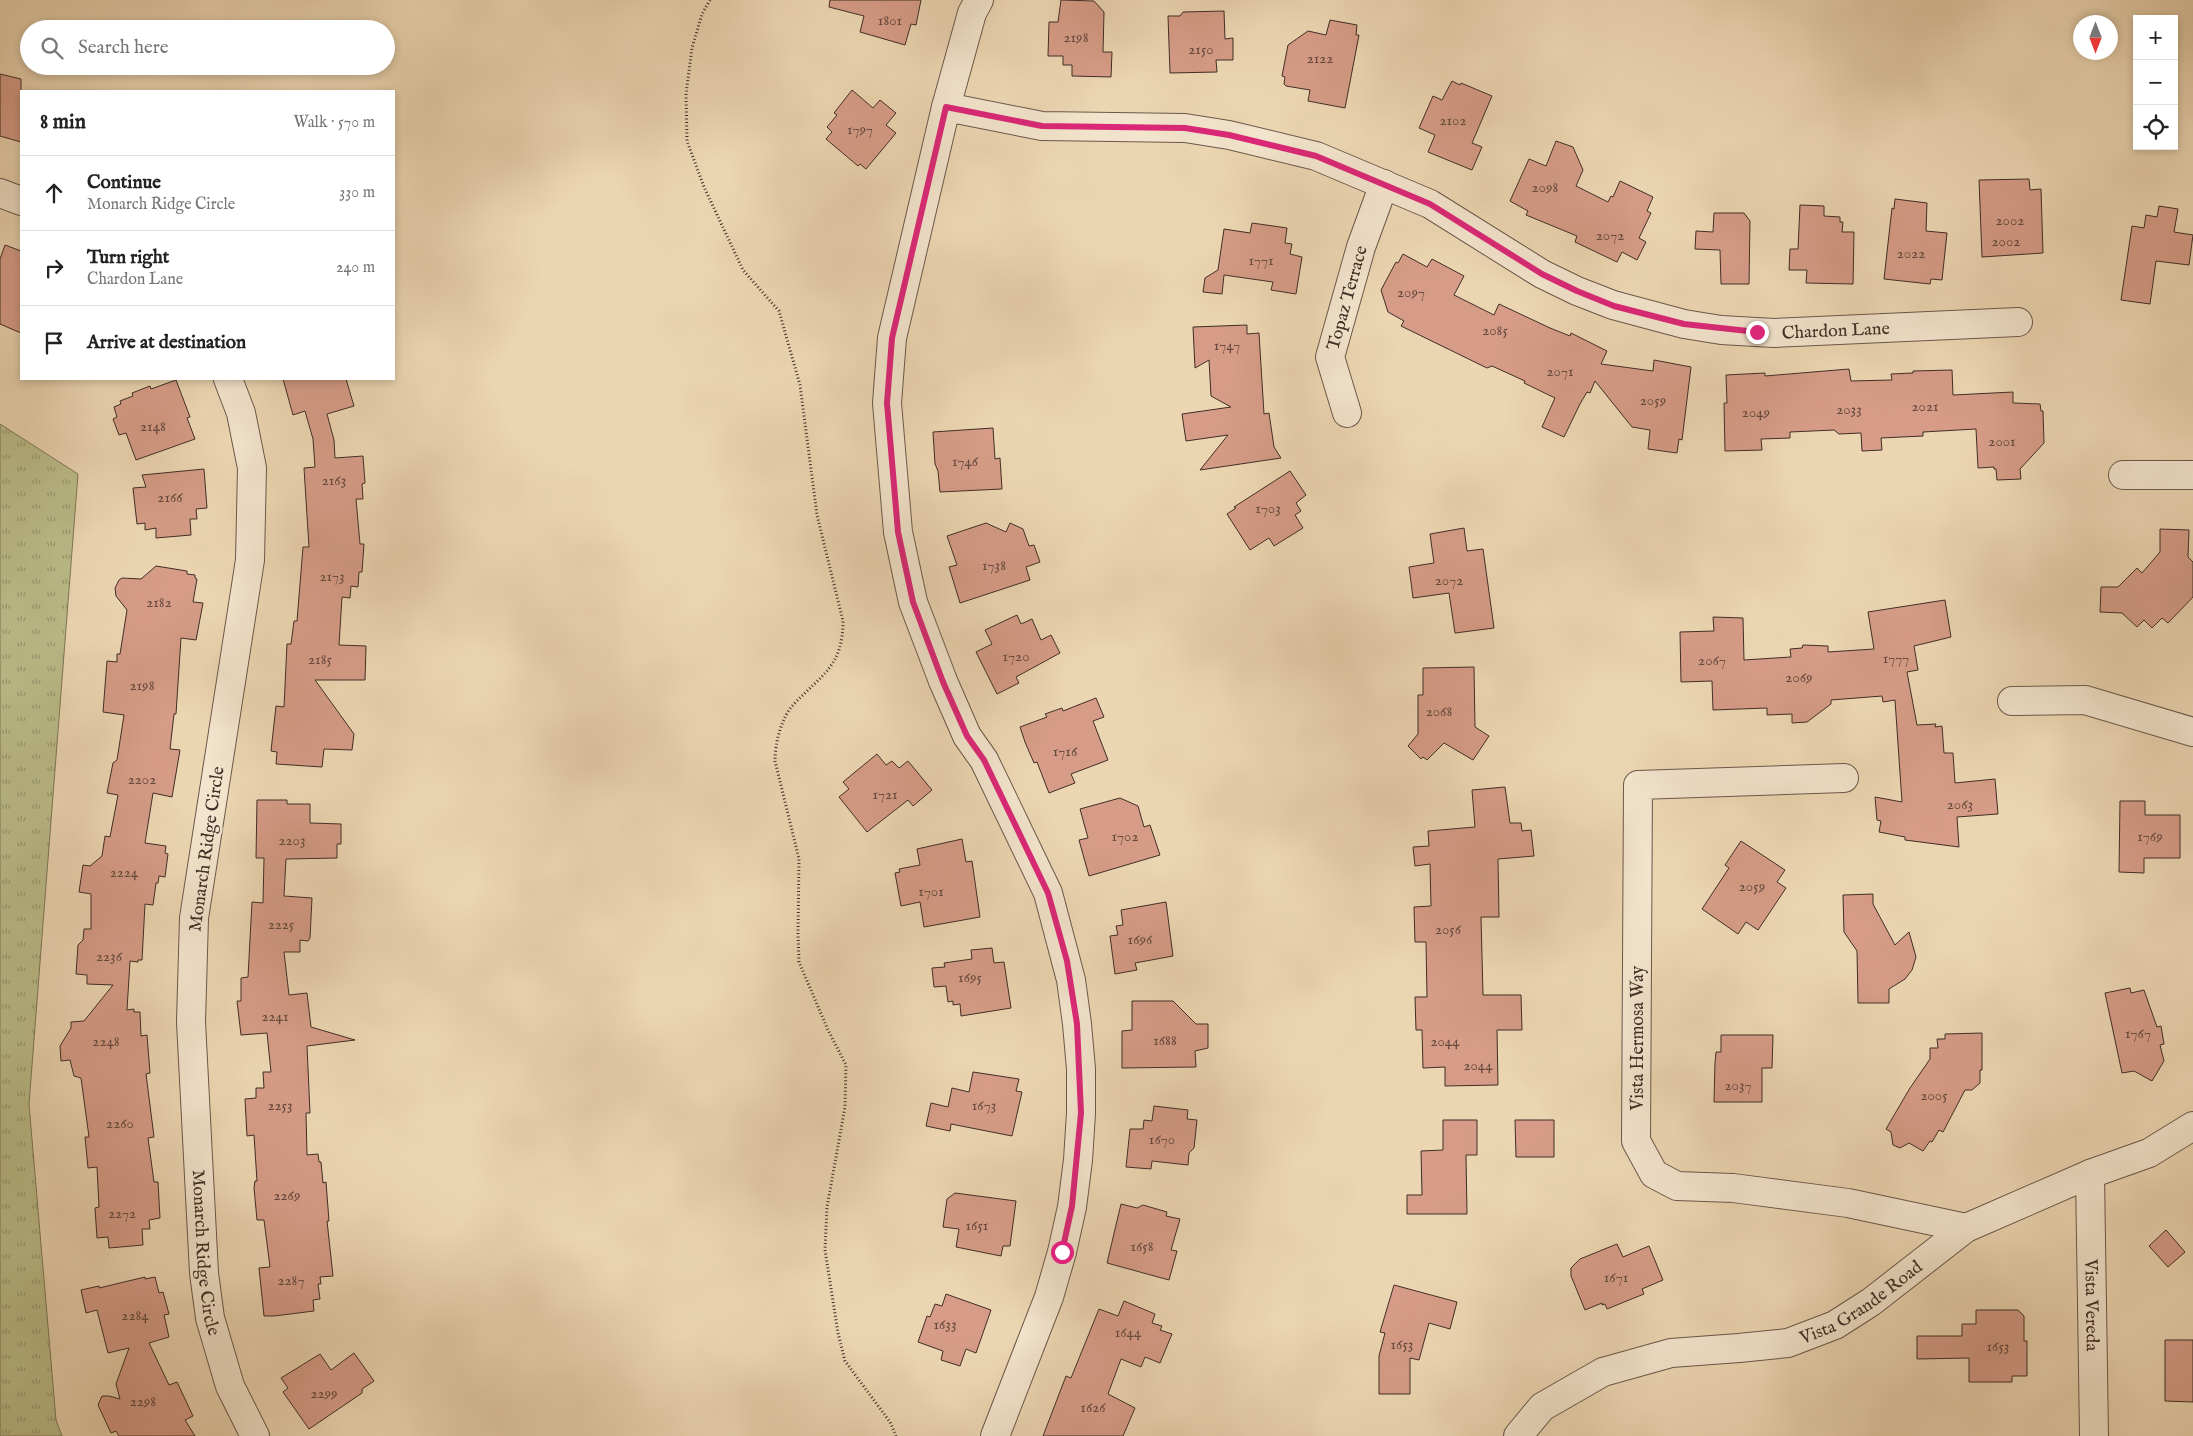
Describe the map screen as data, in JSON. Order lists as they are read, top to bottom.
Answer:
{
  "streets": {
    "street": [
      "Topaz Terrace",
      "Chardon Lane",
      "Monarch Ridge Circle",
      "Vista Hermosa Way",
      "Vista Grande Road",
      "Vista Vereda"
    ]
  },
  "crossings": [
    ["Topaz Terrace", "Chardon Lane"],
    ["Vista Hermosa Way", "Vista Grande Road"],
    ["Vista Grande Road", "Vista Vereda"]
  ],
  "house_numbers": [
    "1801",
    "2198",
    "2150",
    "2122",
    "2102",
    "1797",
    "2098",
    "2002",
    "2072",
    "2002",
    "2022",
    "1771",
    "2097",
    "2085",
    "1747",
    "2071",
    "2059",
    "2021",
    "2033",
    "2049",
    "2148",
    "2001",
    "1746",
    "2163",
    "2166",
    "1703",
    "1738",
    "2173",
    "2072",
    "2182",
    "1720",
    "1777",
    "2185",
    "2067",
    "2069",
    "2198",
    "2068",
    "1716",
    "2202",
    "1721",
    "2063",
    "1702",
    "1769",
    "2203",
    "2224",
    "2059",
    "1701",
    "2225",
    "2056",
    "1696",
    "2236",
    "1695",
    "2241",
    "1767",
    "1688",
    "2248",
    "2044",
    "2044",
    "2037",
    "2005",
    "2253",
    "1673",
    "2260",
    "1670",
    "2269",
    "2272",
    "1651",
    "1658",
    "1671",
    "2287",
    "2284",
    "1633",
    "1644",
    "1653",
    "1653",
    "2299",
    "2298",
    "1626"
  ],
  "north": "bottom",
  "page": {
    "map_buttons": ["+", "−"],
    "search": "Search here",
    "heading": ["8 min", "Walk · 570 m"],
    "list": [
      ["Continue", "Monarch Ridge Circle", "330 m"],
      ["Turn right", "Chardon Lane", "240 m"],
      "Arrive at destination"
    ]
  }
}
